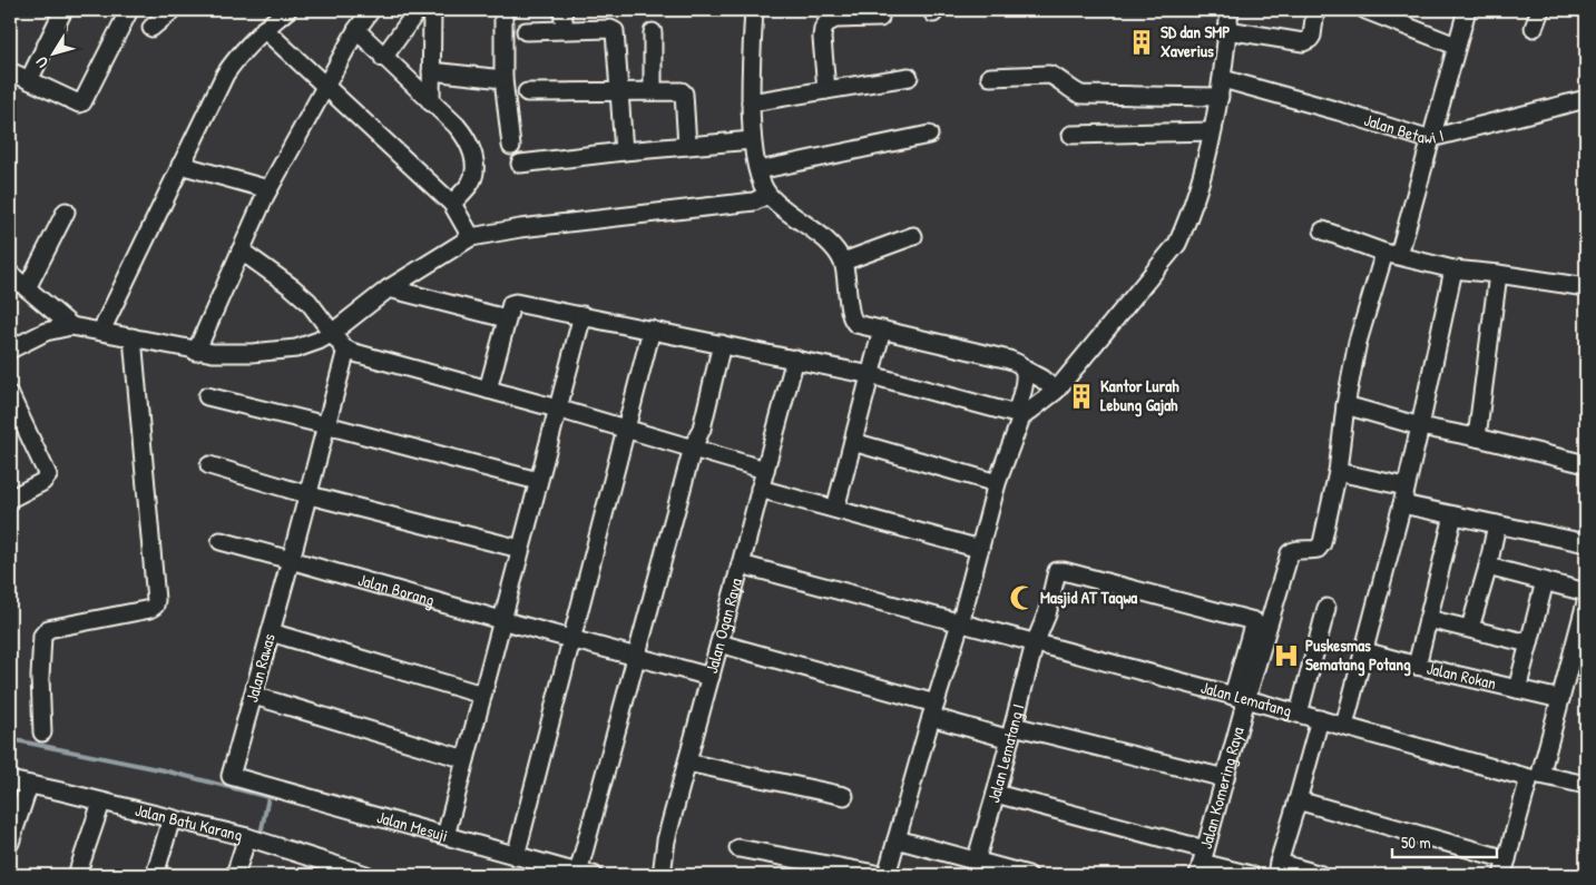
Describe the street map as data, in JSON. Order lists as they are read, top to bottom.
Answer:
{
  "streets": {
    "street": [
      "Jalan Betawi I",
      "Jalan Borang",
      "Jalan Ogan Raya",
      "Jalan Rawas",
      "Jalan Rokan",
      "Jalan Lematang",
      "Jalan Lematang I",
      "Jalan Komering Raya",
      "Jalan Batu Karang",
      "Jalan Mesuji"
    ]
  },
  "crossings": [
    ["Jalan Borang", "Jalan Ogan Raya"],
    ["Jalan Borang", "Jalan Rawas"],
    ["Jalan Ogan Raya", "Jalan Lematang"],
    ["Jalan Rawas", "Jalan Mesuji"],
    ["Jalan Lematang", "Jalan Lematang I"],
    ["Jalan Lematang", "Jalan Komering Raya"],
    ["Jalan Lematang I", "Jalan Komering Raya"]
  ],
  "places": {
    "building": ["SD dan SMP Xaverius", "Kantor Lurah Lebung Gajah"],
    "mosque": ["Masjid AT Taqwa"],
    "hospital": ["Puskesmas Sematang Potang"]
  },
  "scale_bar": "50 m",
  "north": "bottom left"
}
